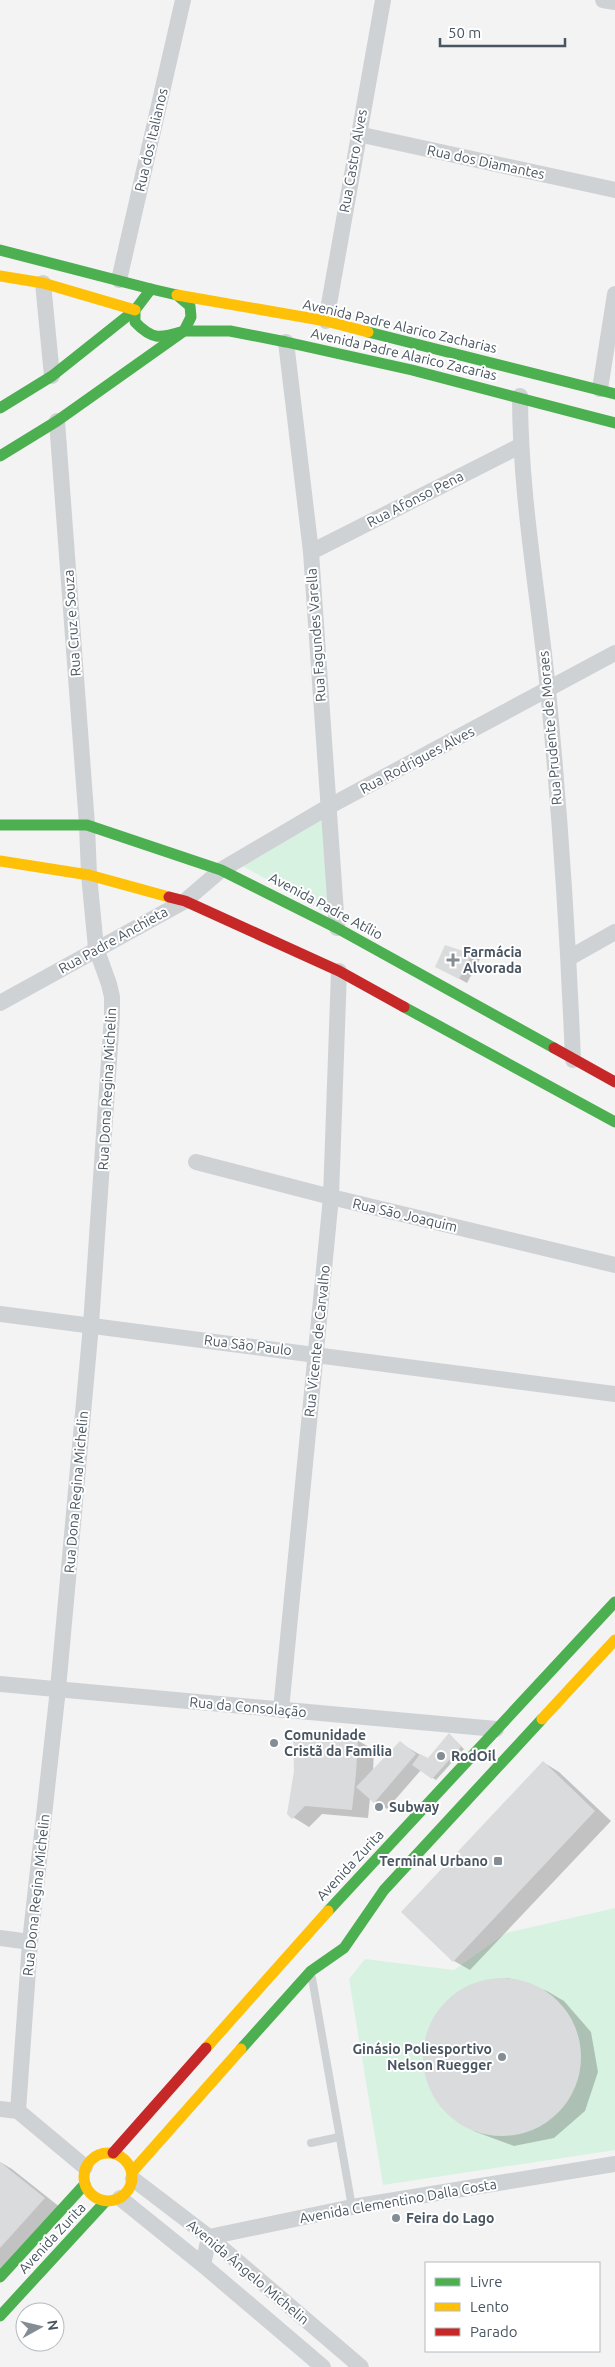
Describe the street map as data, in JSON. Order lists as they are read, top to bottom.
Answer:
{
  "streets": {
    "street": [
      "Rua dos Italianos",
      "Rua Castro Alves",
      "Rua dos Diamantes",
      "Avenida Padre Alarico Zacharias",
      "Avenida Padre Alarico Zacarias",
      "Rua Afonso Pena",
      "Rua Cruz e Souza",
      "Rua Fagundes Varella",
      "Rua Prudente de Moraes",
      "Rua Rodrigues Alves",
      "Avenida Padre Atílio",
      "Rua Padre Anchieta",
      "Rua Dona Regina Michelin",
      "Rua São Joaquim",
      "Rua Vicente de Carvalho",
      "Rua São Paulo",
      "Rua da Consolação",
      "Avenida Zurita",
      "Avenida Clementino Dalla Costa",
      "Avenida Ângelo Michelin"
    ]
  },
  "crossings": [
    ["Rua Castro Alves", "Rua dos Diamantes"],
    ["Rua Castro Alves", "Avenida Padre Alarico Zacharias"],
    ["Avenida Padre Alarico Zacharias", "Avenida Padre Alarico Zacarias"],
    ["Avenida Padre Alarico Zacarias", "Rua Fagundes Varella"],
    ["Avenida Padre Alarico Zacarias", "Rua Prudente de Moraes"],
    ["Rua Afonso Pena", "Rua Fagundes Varella"],
    ["Rua Afonso Pena", "Rua Prudente de Moraes"],
    ["Rua Cruz e Souza", "Avenida Padre Atílio"],
    ["Rua Cruz e Souza", "Rua Dona Regina Michelin"],
    ["Rua Fagundes Varella", "Rua Rodrigues Alves"],
    ["Rua Fagundes Varella", "Avenida Padre Atílio"],
    ["Rua Prudente de Moraes", "Rua Rodrigues Alves"],
    ["Rua Prudente de Moraes", "Avenida Padre Atílio"],
    ["Rua Rodrigues Alves", "Avenida Padre Atílio"],
    ["Rua Rodrigues Alves", "Rua Padre Anchieta"],
    ["Avenida Padre Atílio", "Rua Padre Anchieta"],
    ["Rua Padre Anchieta", "Rua Dona Regina Michelin"],
    ["Rua Dona Regina Michelin", "Rua São Paulo"],
    ["Rua Dona Regina Michelin", "Rua da Consolação"],
    ["Rua São Joaquim", "Rua Vicente de Carvalho"],
    ["Rua Vicente de Carvalho", "Rua São Paulo"],
    ["Rua Vicente de Carvalho", "Rua da Consolação"],
    ["Rua da Consolação", "Avenida Zurita"],
    ["Avenida Zurita", "Avenida Ângelo Michelin"],
    ["Avenida Clementino Dalla Costa", "Avenida Ângelo Michelin"]
  ],
  "places": {
    "health": ["Farmácia Alvorada"],
    "other": [
      "Comunidade Cristã da Familia",
      "RodOil",
      "Subway",
      "Ginásio Poliesportivo Nelson Ruegger",
      "Feira do Lago"
    ],
    "transit": ["Terminal Urbano"]
  },
  "legend": ["Livre", "Lento", "Parado"],
  "scale_bar": "50 m",
  "north": "right"
}
